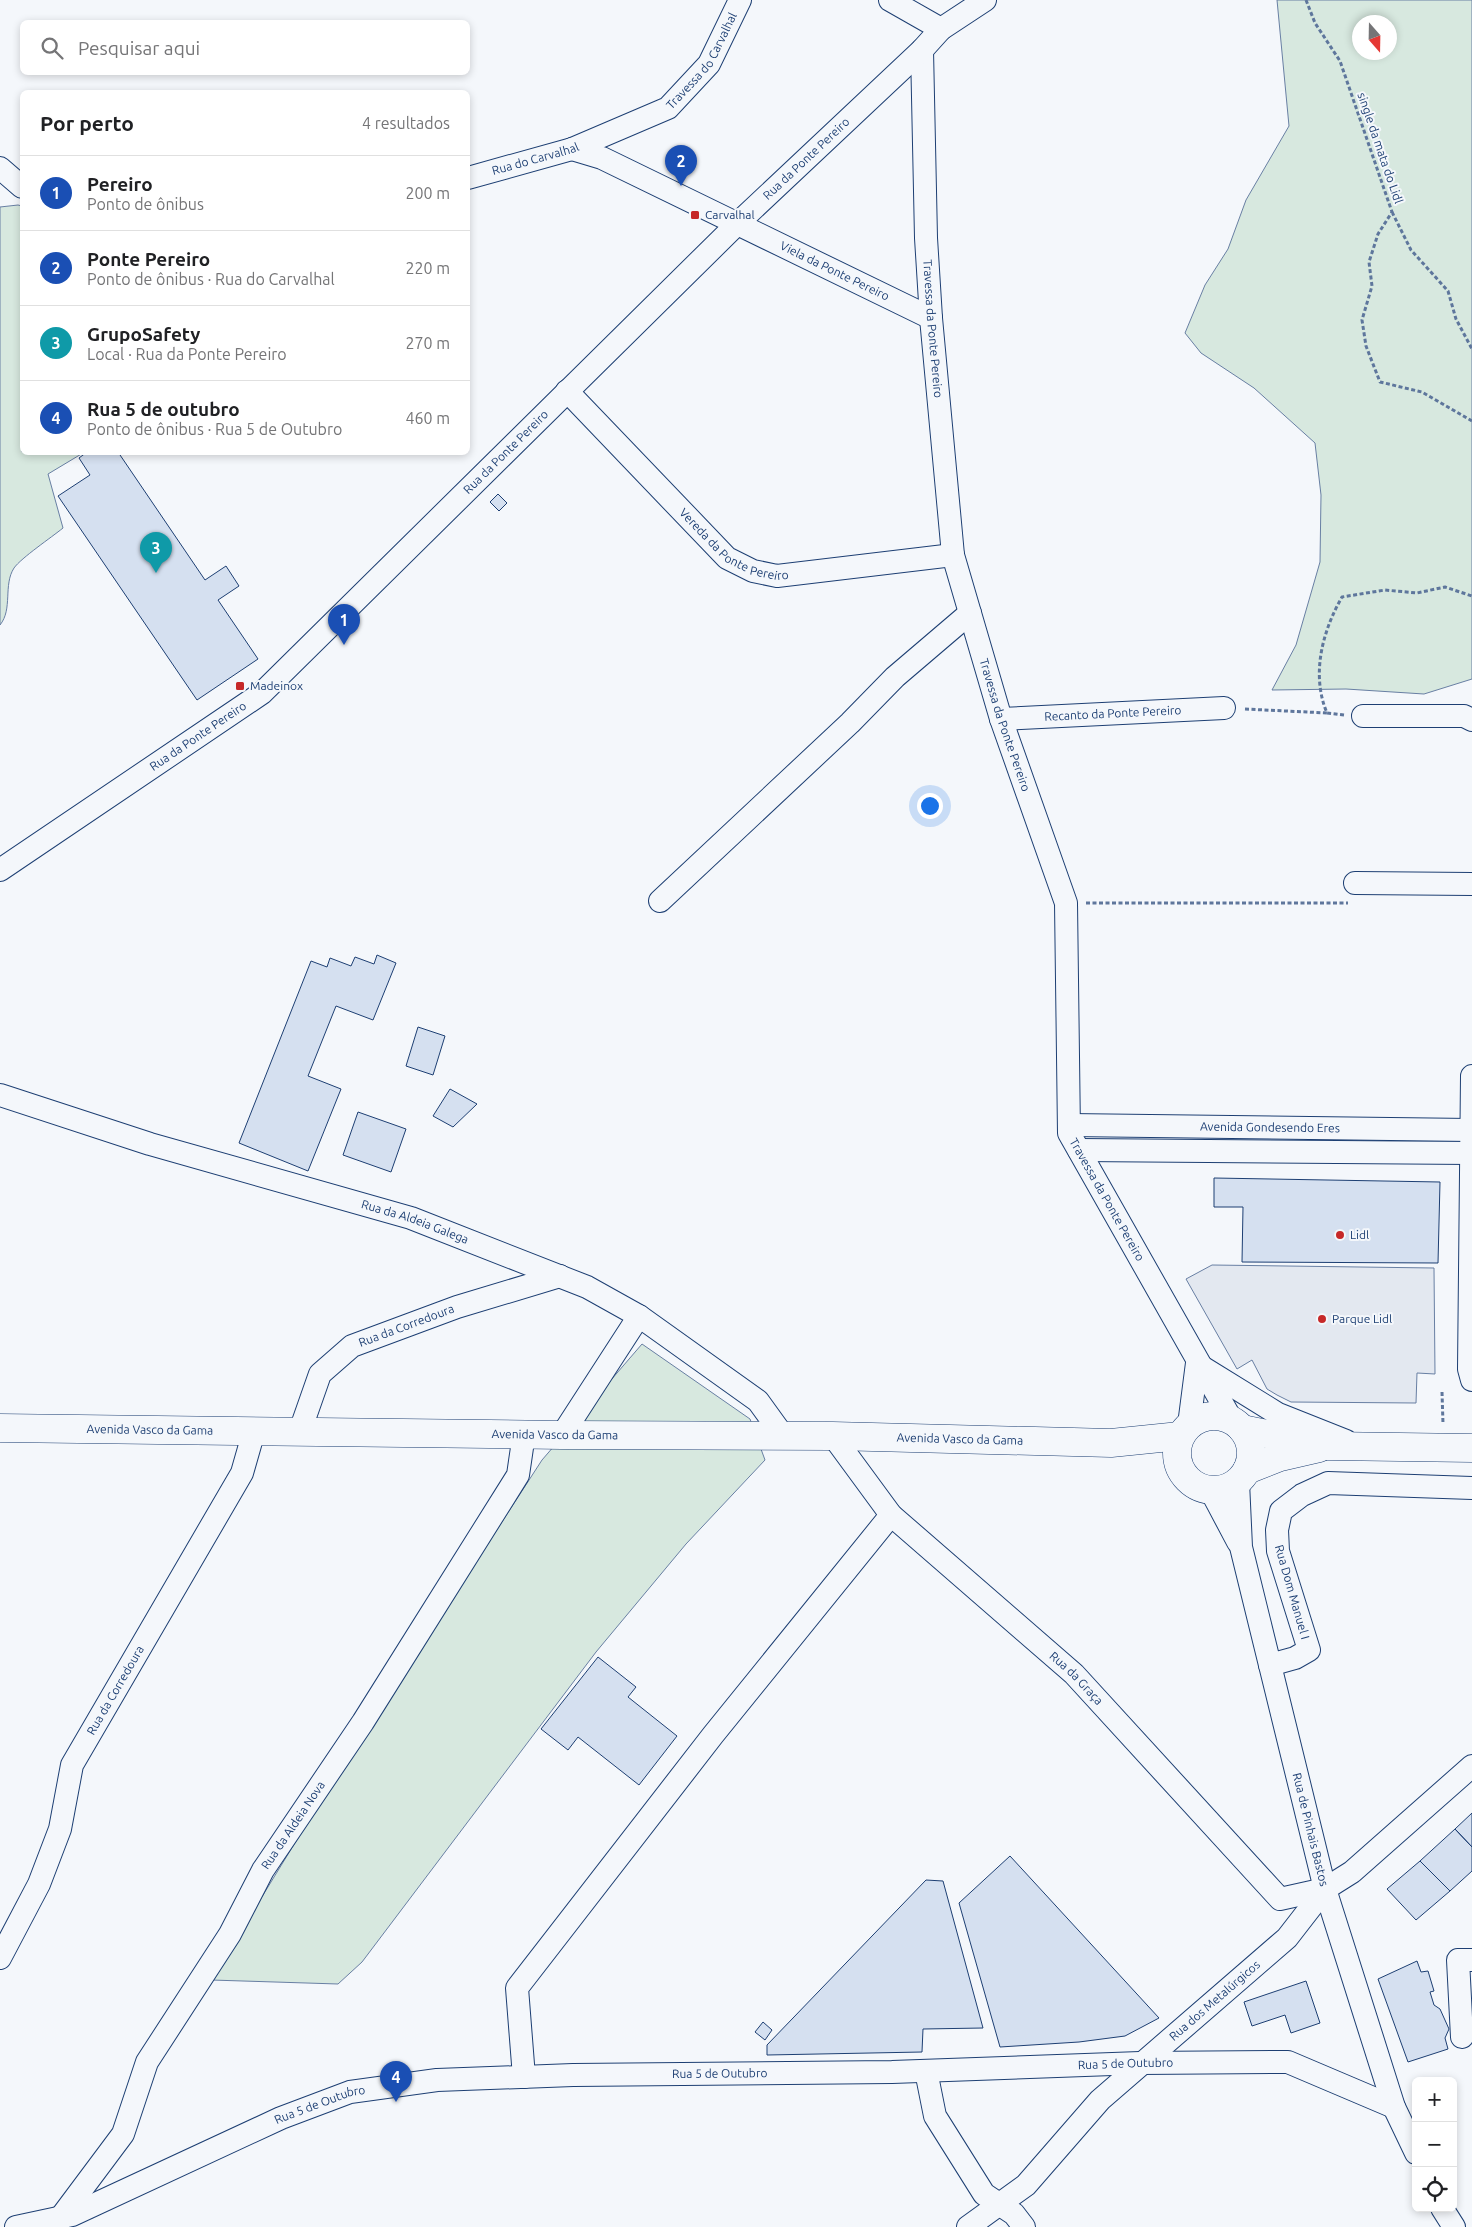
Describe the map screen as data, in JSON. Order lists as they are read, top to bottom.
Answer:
{
  "streets": {
    "main road": ["Avenida Vasco da Gama"],
    "street": [
      "Travessa do Carvalhal",
      "Rua da Ponte Pereiro",
      "Rua do Carvalhal",
      "Viela da Ponte Pereiro",
      "Travessa da Ponte Pereiro",
      "Vereda da Ponte Pereiro",
      "Recanto da Ponte Pereiro",
      "Avenida Gondesendo Eres",
      "Rua da Aldeia Galega",
      "Rua da Corredoura",
      "Rua Dom Manuel I",
      "Rua da Graça",
      "Rua da Aldeia Nova",
      "Rua de Pinhais Bastos",
      "Rua dos Metalúrgicos",
      "Rua 5 de Outubro"
    ],
    "path": ["single da mata do Lidl"]
  },
  "crossings": [
    ["Travessa do Carvalhal", "Rua do Carvalhal"],
    ["Rua da Ponte Pereiro", "Rua do Carvalhal"],
    ["Rua da Ponte Pereiro", "Viela da Ponte Pereiro"],
    ["Rua da Ponte Pereiro", "Travessa da Ponte Pereiro"],
    ["Rua da Ponte Pereiro", "Vereda da Ponte Pereiro"],
    ["Rua do Carvalhal", "Viela da Ponte Pereiro"],
    ["Viela da Ponte Pereiro", "Travessa da Ponte Pereiro"],
    ["Travessa da Ponte Pereiro", "Vereda da Ponte Pereiro"],
    ["Travessa da Ponte Pereiro", "Recanto da Ponte Pereiro"],
    ["Travessa da Ponte Pereiro", "Avenida Gondesendo Eres"],
    ["Travessa da Ponte Pereiro", "Avenida Vasco da Gama"],
    ["Travessa da Ponte Pereiro", "Rua de Pinhais Bastos"],
    ["Rua da Aldeia Galega", "Rua da Corredoura"],
    ["Rua da Aldeia Galega", "Avenida Vasco da Gama"],
    ["Rua da Corredoura", "Avenida Vasco da Gama"],
    ["Avenida Vasco da Gama", "Rua da Graça"],
    ["Avenida Vasco da Gama", "Rua da Aldeia Nova"],
    ["Avenida Vasco da Gama", "Rua de Pinhais Bastos"],
    ["Rua Dom Manuel I", "Rua de Pinhais Bastos"],
    ["Rua da Graça", "Rua de Pinhais Bastos"],
    ["Rua da Graça", "Rua dos Metalúrgicos"],
    ["Rua da Aldeia Nova", "Rua 5 de Outubro"],
    ["Rua de Pinhais Bastos", "Rua dos Metalúrgicos"],
    ["Rua de Pinhais Bastos", "Rua 5 de Outubro"],
    ["Rua dos Metalúrgicos", "Rua 5 de Outubro"]
  ],
  "places": {
    "transit": ["Carvalhal", "Madeinox"],
    "other": ["Lidl", "Parque Lidl"]
  },
  "north": "bottom",
  "page": {
    "search": "Pesquisar aqui",
    "heading": ["Por perto", "4 resultados"],
    "pins": [
      "2",
      "3",
      "1",
      "4"
    ],
    "list": [
      {
        "mark": "1",
        "name": "Pereiro",
        "note": "Ponto de ônibus",
        "value": "200 m"
      },
      {
        "mark": "2",
        "name": "Ponte Pereiro",
        "note": "Ponto de ônibus · Rua do Carvalhal",
        "value": "220 m"
      },
      {
        "mark": "3",
        "name": "GrupoSafety",
        "note": "Local · Rua da Ponte Pereiro",
        "value": "270 m"
      },
      {
        "mark": "4",
        "name": "Rua 5 de outubro",
        "note": "Ponto de ônibus · Rua 5 de Outubro",
        "value": "460 m"
      }
    ],
    "map_buttons": ["+", "−"]
  }
}
